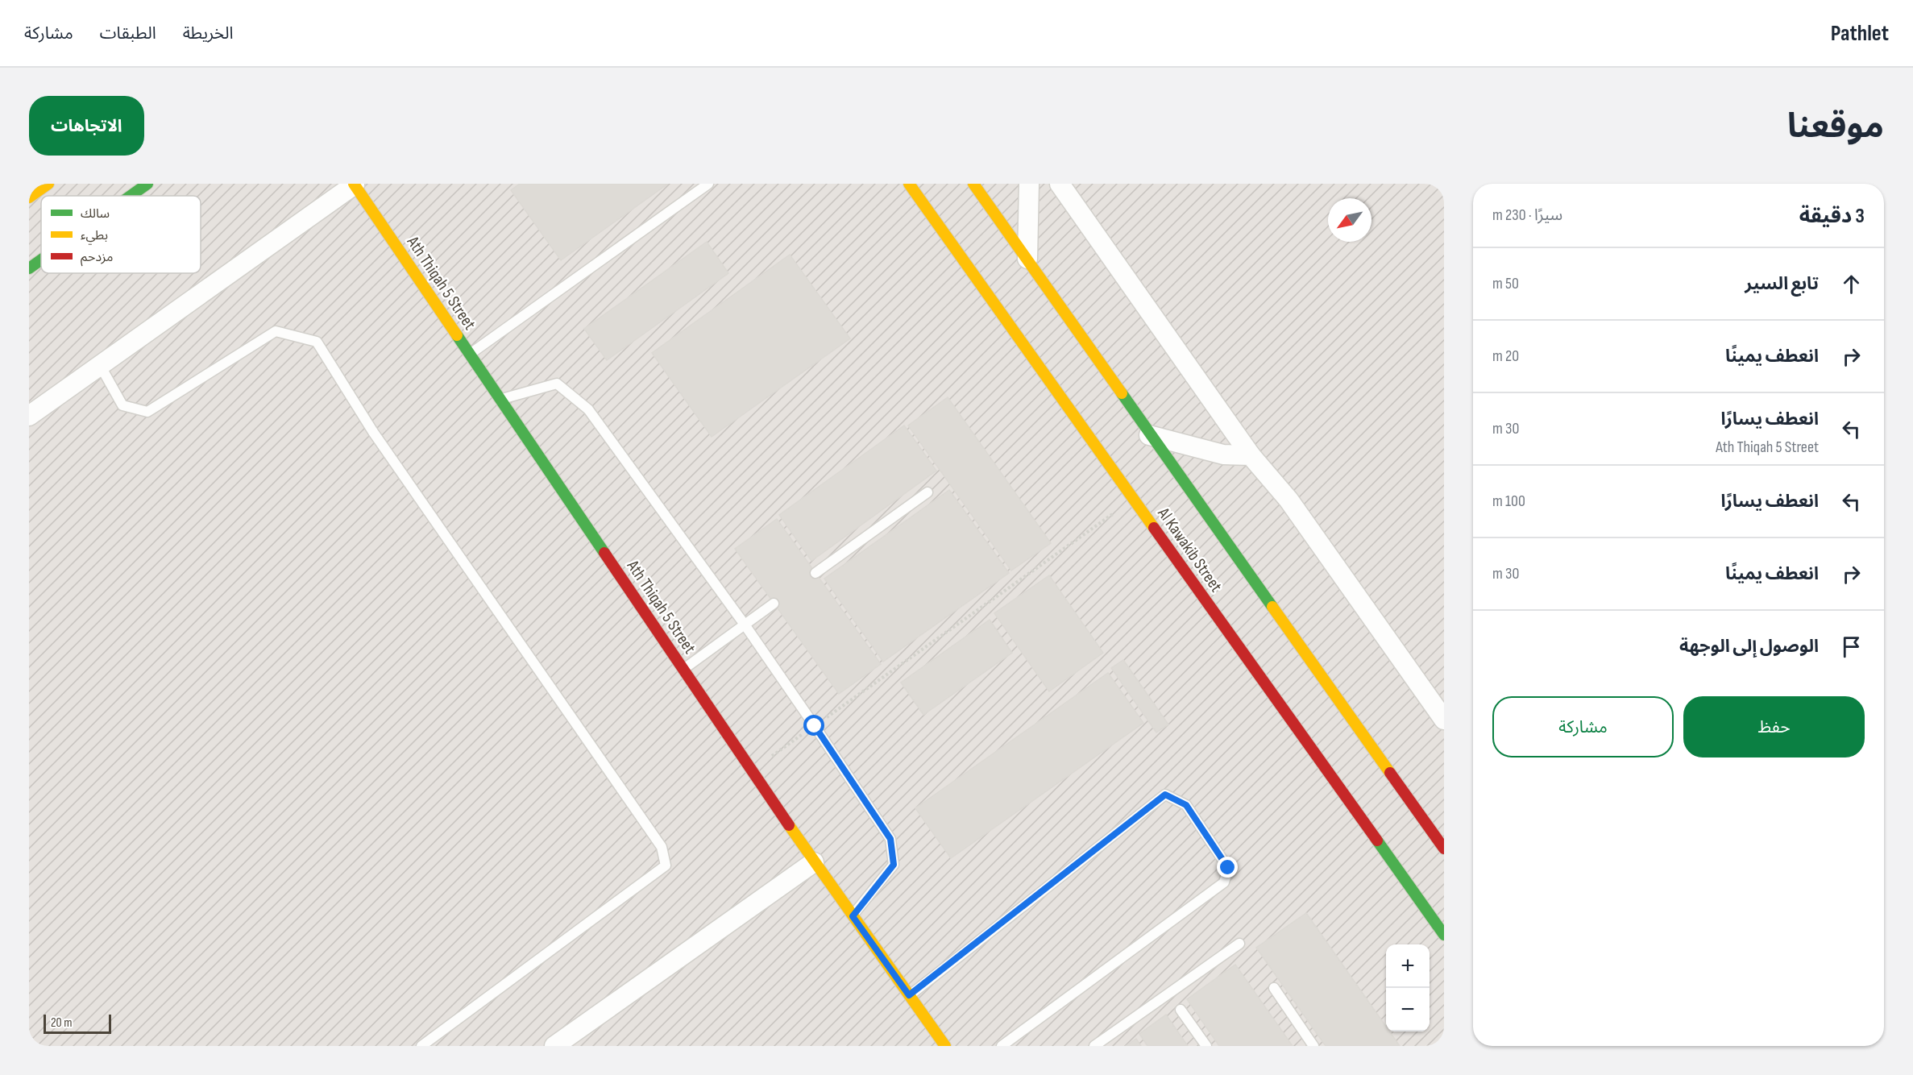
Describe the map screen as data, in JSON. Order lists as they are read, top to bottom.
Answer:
{
  "streets": {
    "street": ["Ath Thiqah 5 Street", "Al Kawakib Street"]
  },
  "legend": ["سالك", "بطيء", "مزدحم"],
  "scale_bar": "20 m",
  "north": "bottom left",
  "page": {
    "header": "Pathlet",
    "nav": ["الخريطة", "الطبقات", "مشاركة"],
    "title": "موقعنا",
    "buttons": [
      "الاتجاهات",
      ["حفظ", "مشاركة"]
    ],
    "heading": ["3 دقيقة", "سيرًا · 230 m"],
    "list": [
      ["تابع السير", "50 m"],
      ["انعطف يمينًا", "20 m"],
      ["انعطف يسارًا", "Ath Thiqah 5 Street", "30 m"],
      ["انعطف يسارًا", "100 m"],
      ["انعطف يمينًا", "30 m"],
      "الوصول إلى الوجهة"
    ],
    "map_buttons": ["+", "−"],
    "scale": "20 m"
  }
}
